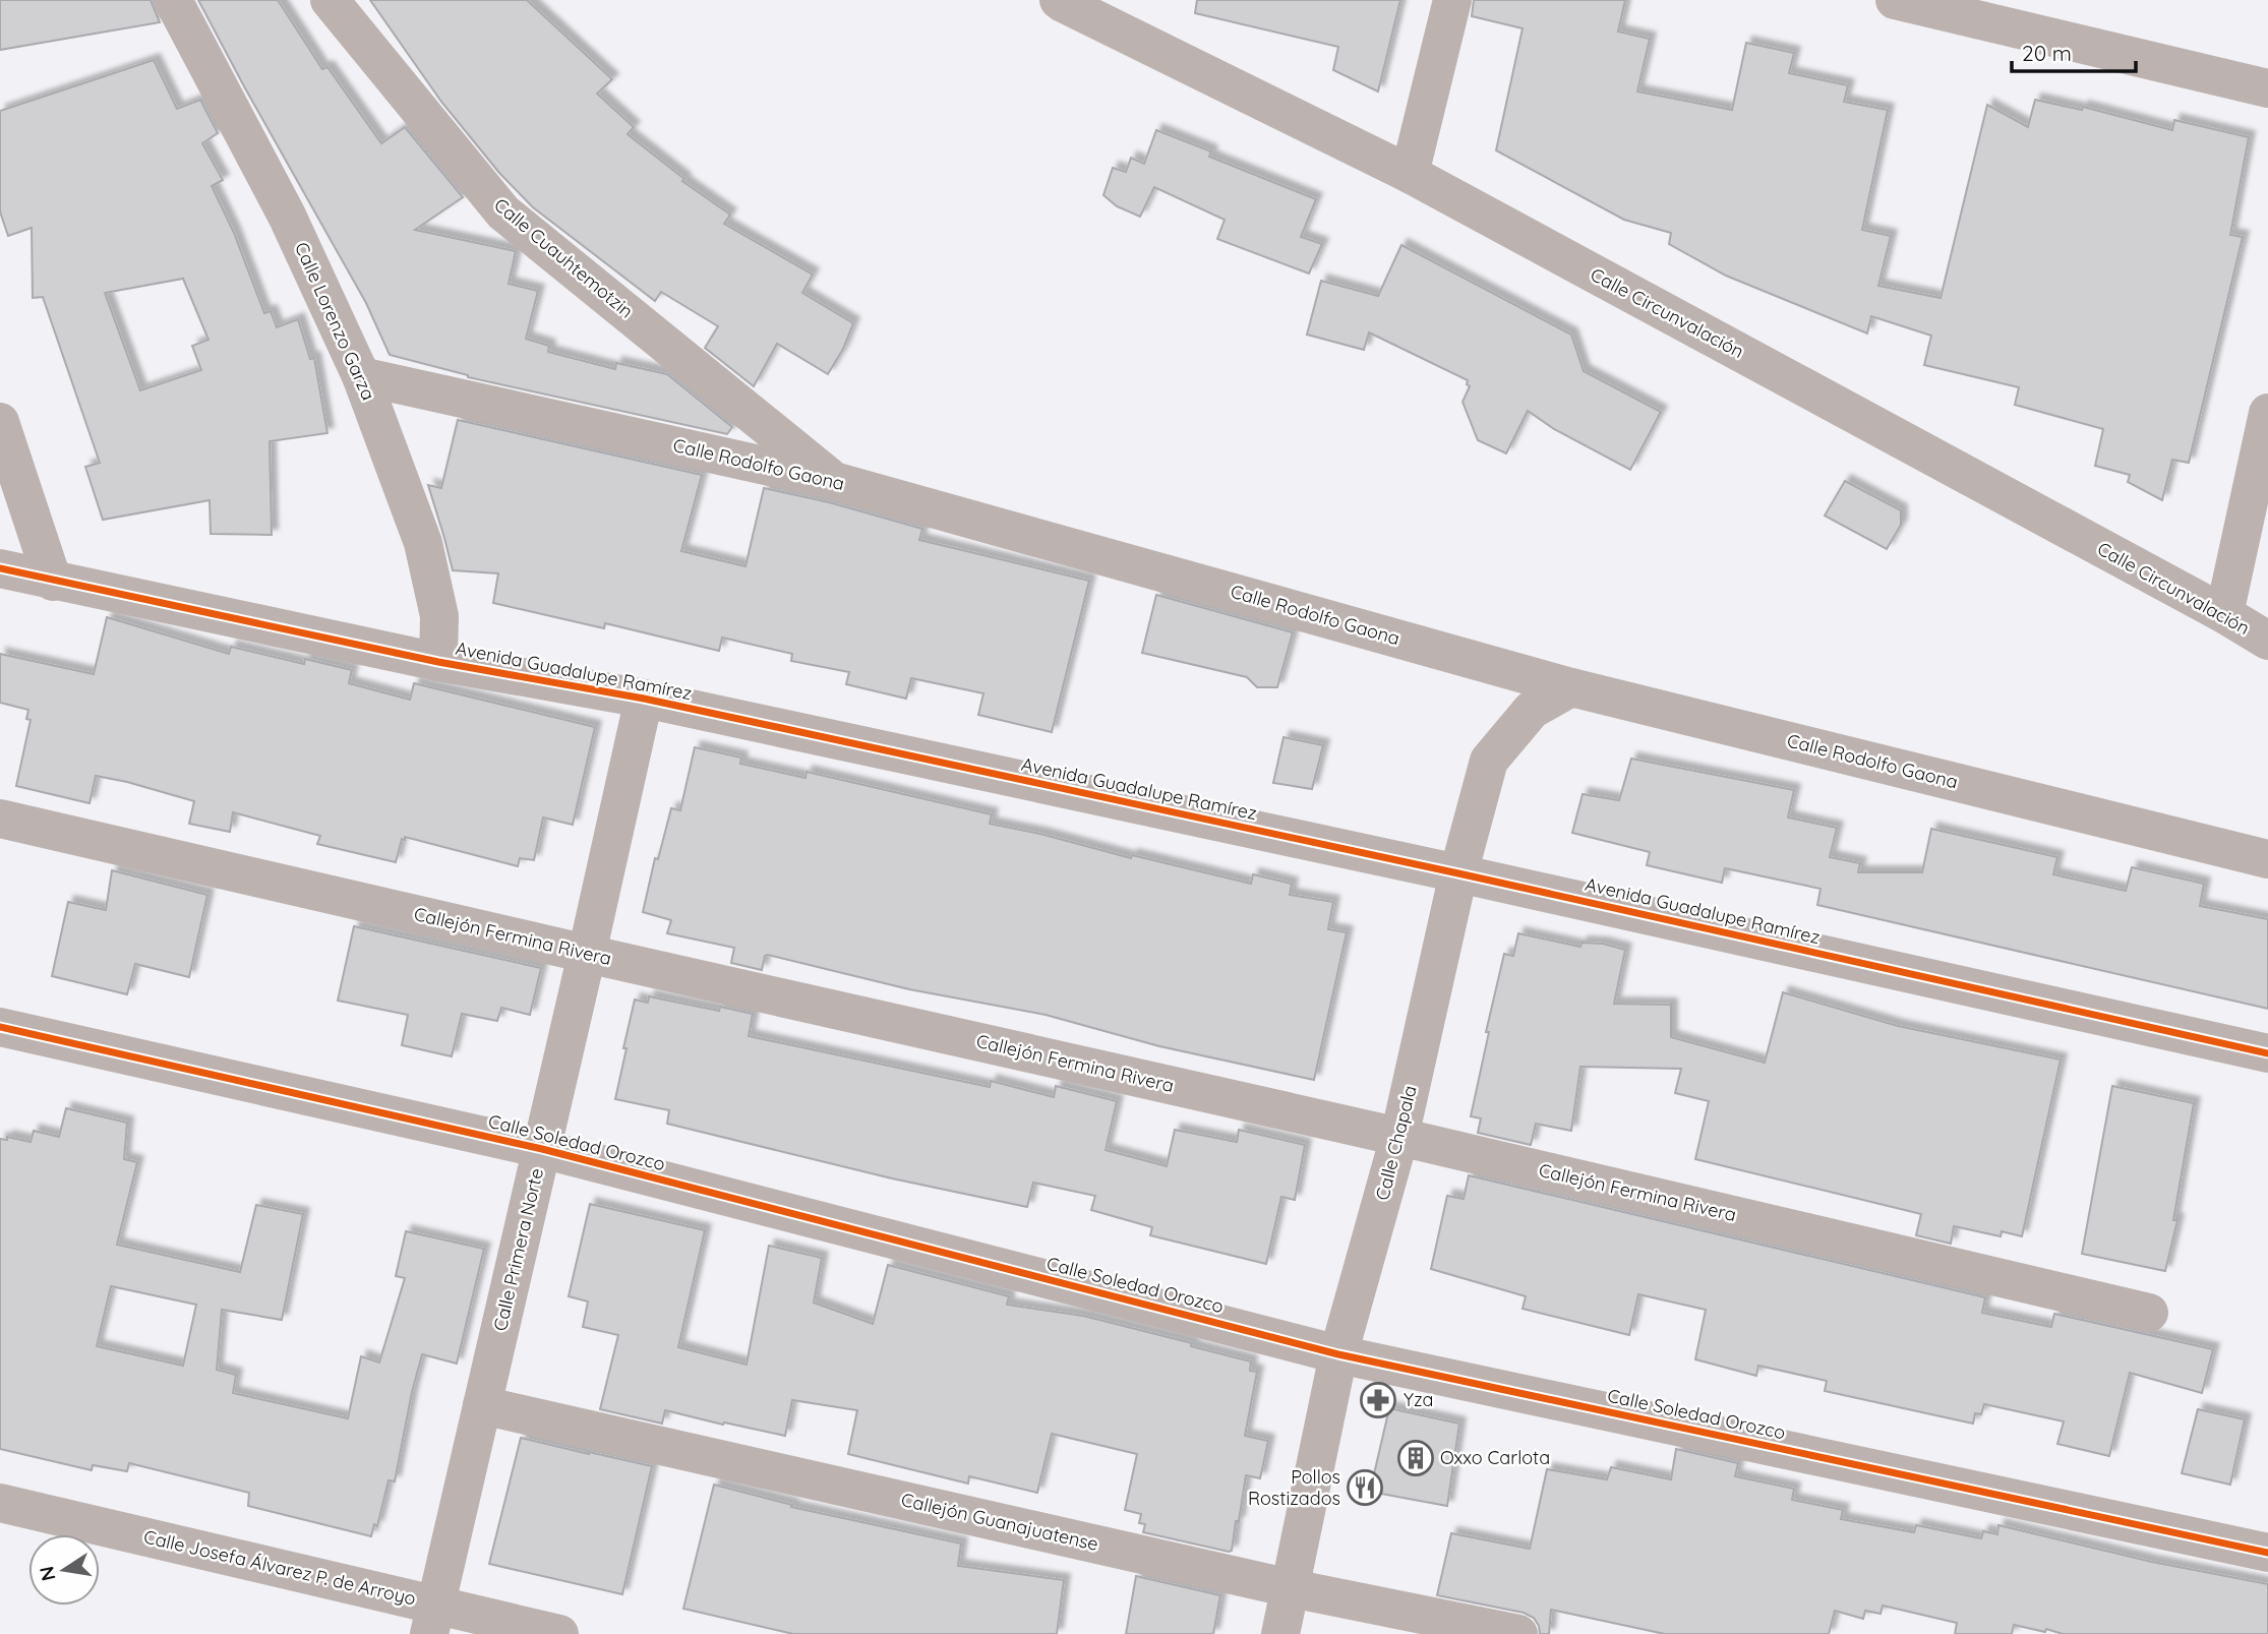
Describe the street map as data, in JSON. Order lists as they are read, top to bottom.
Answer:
{
  "streets": {
    "street": [
      "Calle Cuauhtemotzin",
      "Calle Circunvalación",
      "Calle Lorenzo Garza",
      "Calle Rodolfo Gaona",
      "Avenida Guadalupe Ramírez",
      "Callejón Fermina Rivera",
      "Calle Soledad Orozco",
      "Calle Chapala",
      "Calle Primera Norte",
      "Callejón Guanajuatense",
      "Calle Josefa Álvarez P. de Arroyo"
    ]
  },
  "crossings": [
    ["Calle Cuauhtemotzin", "Calle Rodolfo Gaona"],
    ["Calle Lorenzo Garza", "Calle Rodolfo Gaona"],
    ["Calle Lorenzo Garza", "Avenida Guadalupe Ramírez"],
    ["Calle Rodolfo Gaona", "Calle Chapala"],
    ["Avenida Guadalupe Ramírez", "Calle Chapala"],
    ["Avenida Guadalupe Ramírez", "Calle Primera Norte"],
    ["Callejón Fermina Rivera", "Calle Chapala"],
    ["Callejón Fermina Rivera", "Calle Primera Norte"],
    ["Calle Soledad Orozco", "Calle Chapala"],
    ["Calle Soledad Orozco", "Calle Primera Norte"],
    ["Calle Chapala", "Callejón Guanajuatense"],
    ["Calle Primera Norte", "Callejón Guanajuatense"],
    ["Calle Primera Norte", "Calle Josefa Álvarez P. de Arroyo"]
  ],
  "places": {
    "pharmacy": ["Yza"],
    "building": ["Oxxo Carlota"],
    "restaurant": ["Pollos Rostizados"]
  },
  "scale_bar": "20 m",
  "north": "left"
}
